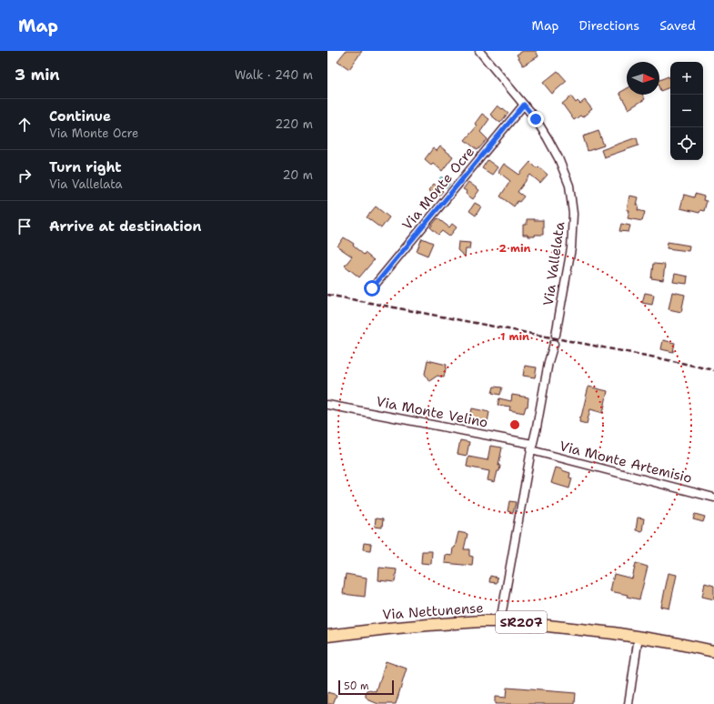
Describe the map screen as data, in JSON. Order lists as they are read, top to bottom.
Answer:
{
  "streets": {
    "main road": ["Via Nettunense", "SR207"],
    "street": [
      "Via Monte Ocre",
      "Via Vallelata",
      "Via Monte Velino",
      "Via Monte Artemisio"
    ]
  },
  "crossings": [
    ["Via Monte Ocre", "Via Vallelata"],
    ["Via Monte Velino", "Via Monte Artemisio"]
  ],
  "scale_bar": "50 m",
  "north": "right",
  "page": {
    "header": "Map",
    "nav": ["Map", "Directions", "Saved"],
    "heading": ["3 min", "Walk · 240 m"],
    "map_buttons": ["+", "−"],
    "list": [
      ["Continue", "Via Monte Ocre", "220 m"],
      ["Turn right", "Via Vallelata", "20 m"],
      "Arrive at destination"
    ],
    "scale": "50 m"
  },
  "rings": ["2 min", "1 min"]
}
